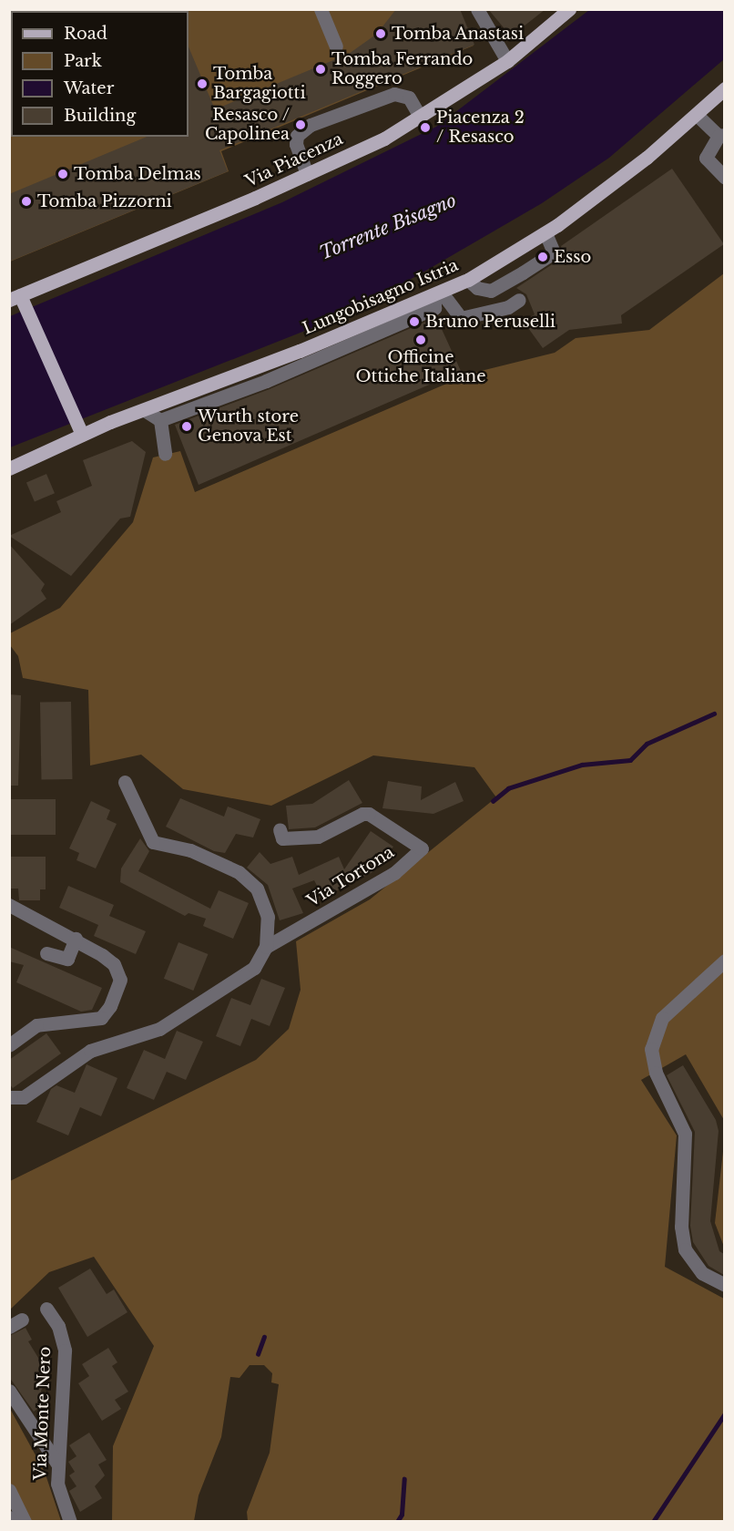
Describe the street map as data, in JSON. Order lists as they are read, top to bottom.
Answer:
{
  "streets": {
    "main road": ["Via Piacenza", "Lungobisagno Istria"],
    "street": ["Via Tortona", "Via Monte Nero"]
  },
  "water": ["Torrente Bisagno"],
  "places": [
    "Tomba Anastasi",
    "Tomba Ferrando Roggero",
    "Tomba Bargagiotti",
    "Resasco / Capolinea",
    "Piacenza 2 / Resasco",
    "Tomba Delmas",
    "Tomba Pizzorni",
    "Esso",
    "Bruno Peruselli",
    "Officine Ottiche Italiane",
    "Wurth store Genova Est"
  ],
  "legend": [
    "Road",
    "Park",
    "Water",
    "Building"
  ]
}
